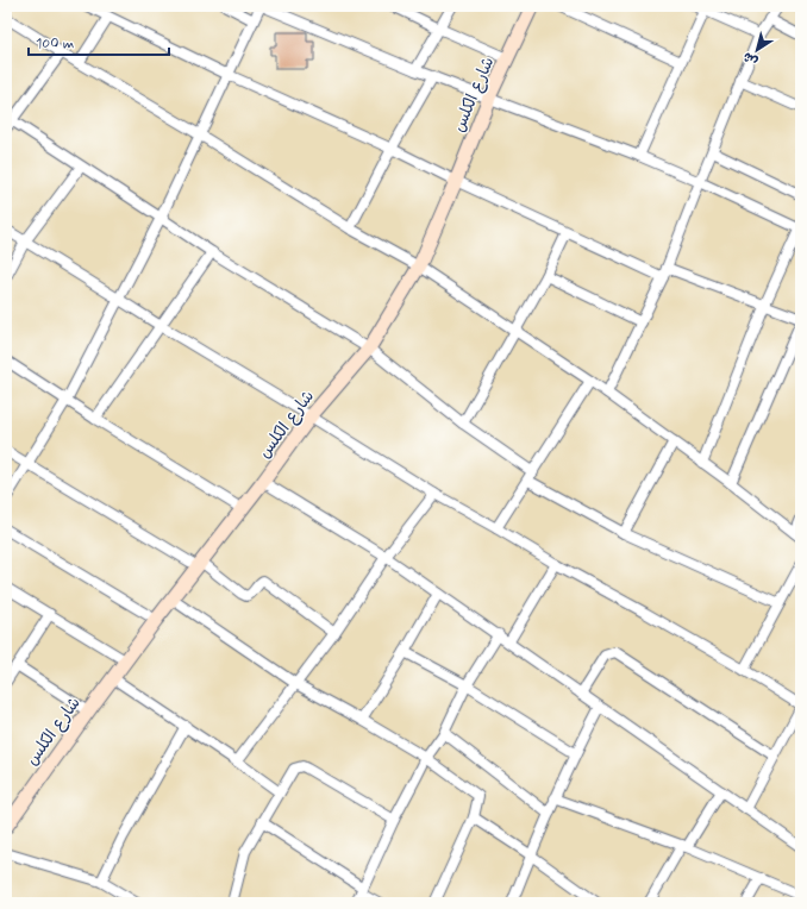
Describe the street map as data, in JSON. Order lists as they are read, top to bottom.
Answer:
{
  "streets": {
    "street": ["شارع الكلس"]
  },
  "scale_bar": "100 m",
  "north": "bottom left"
}
